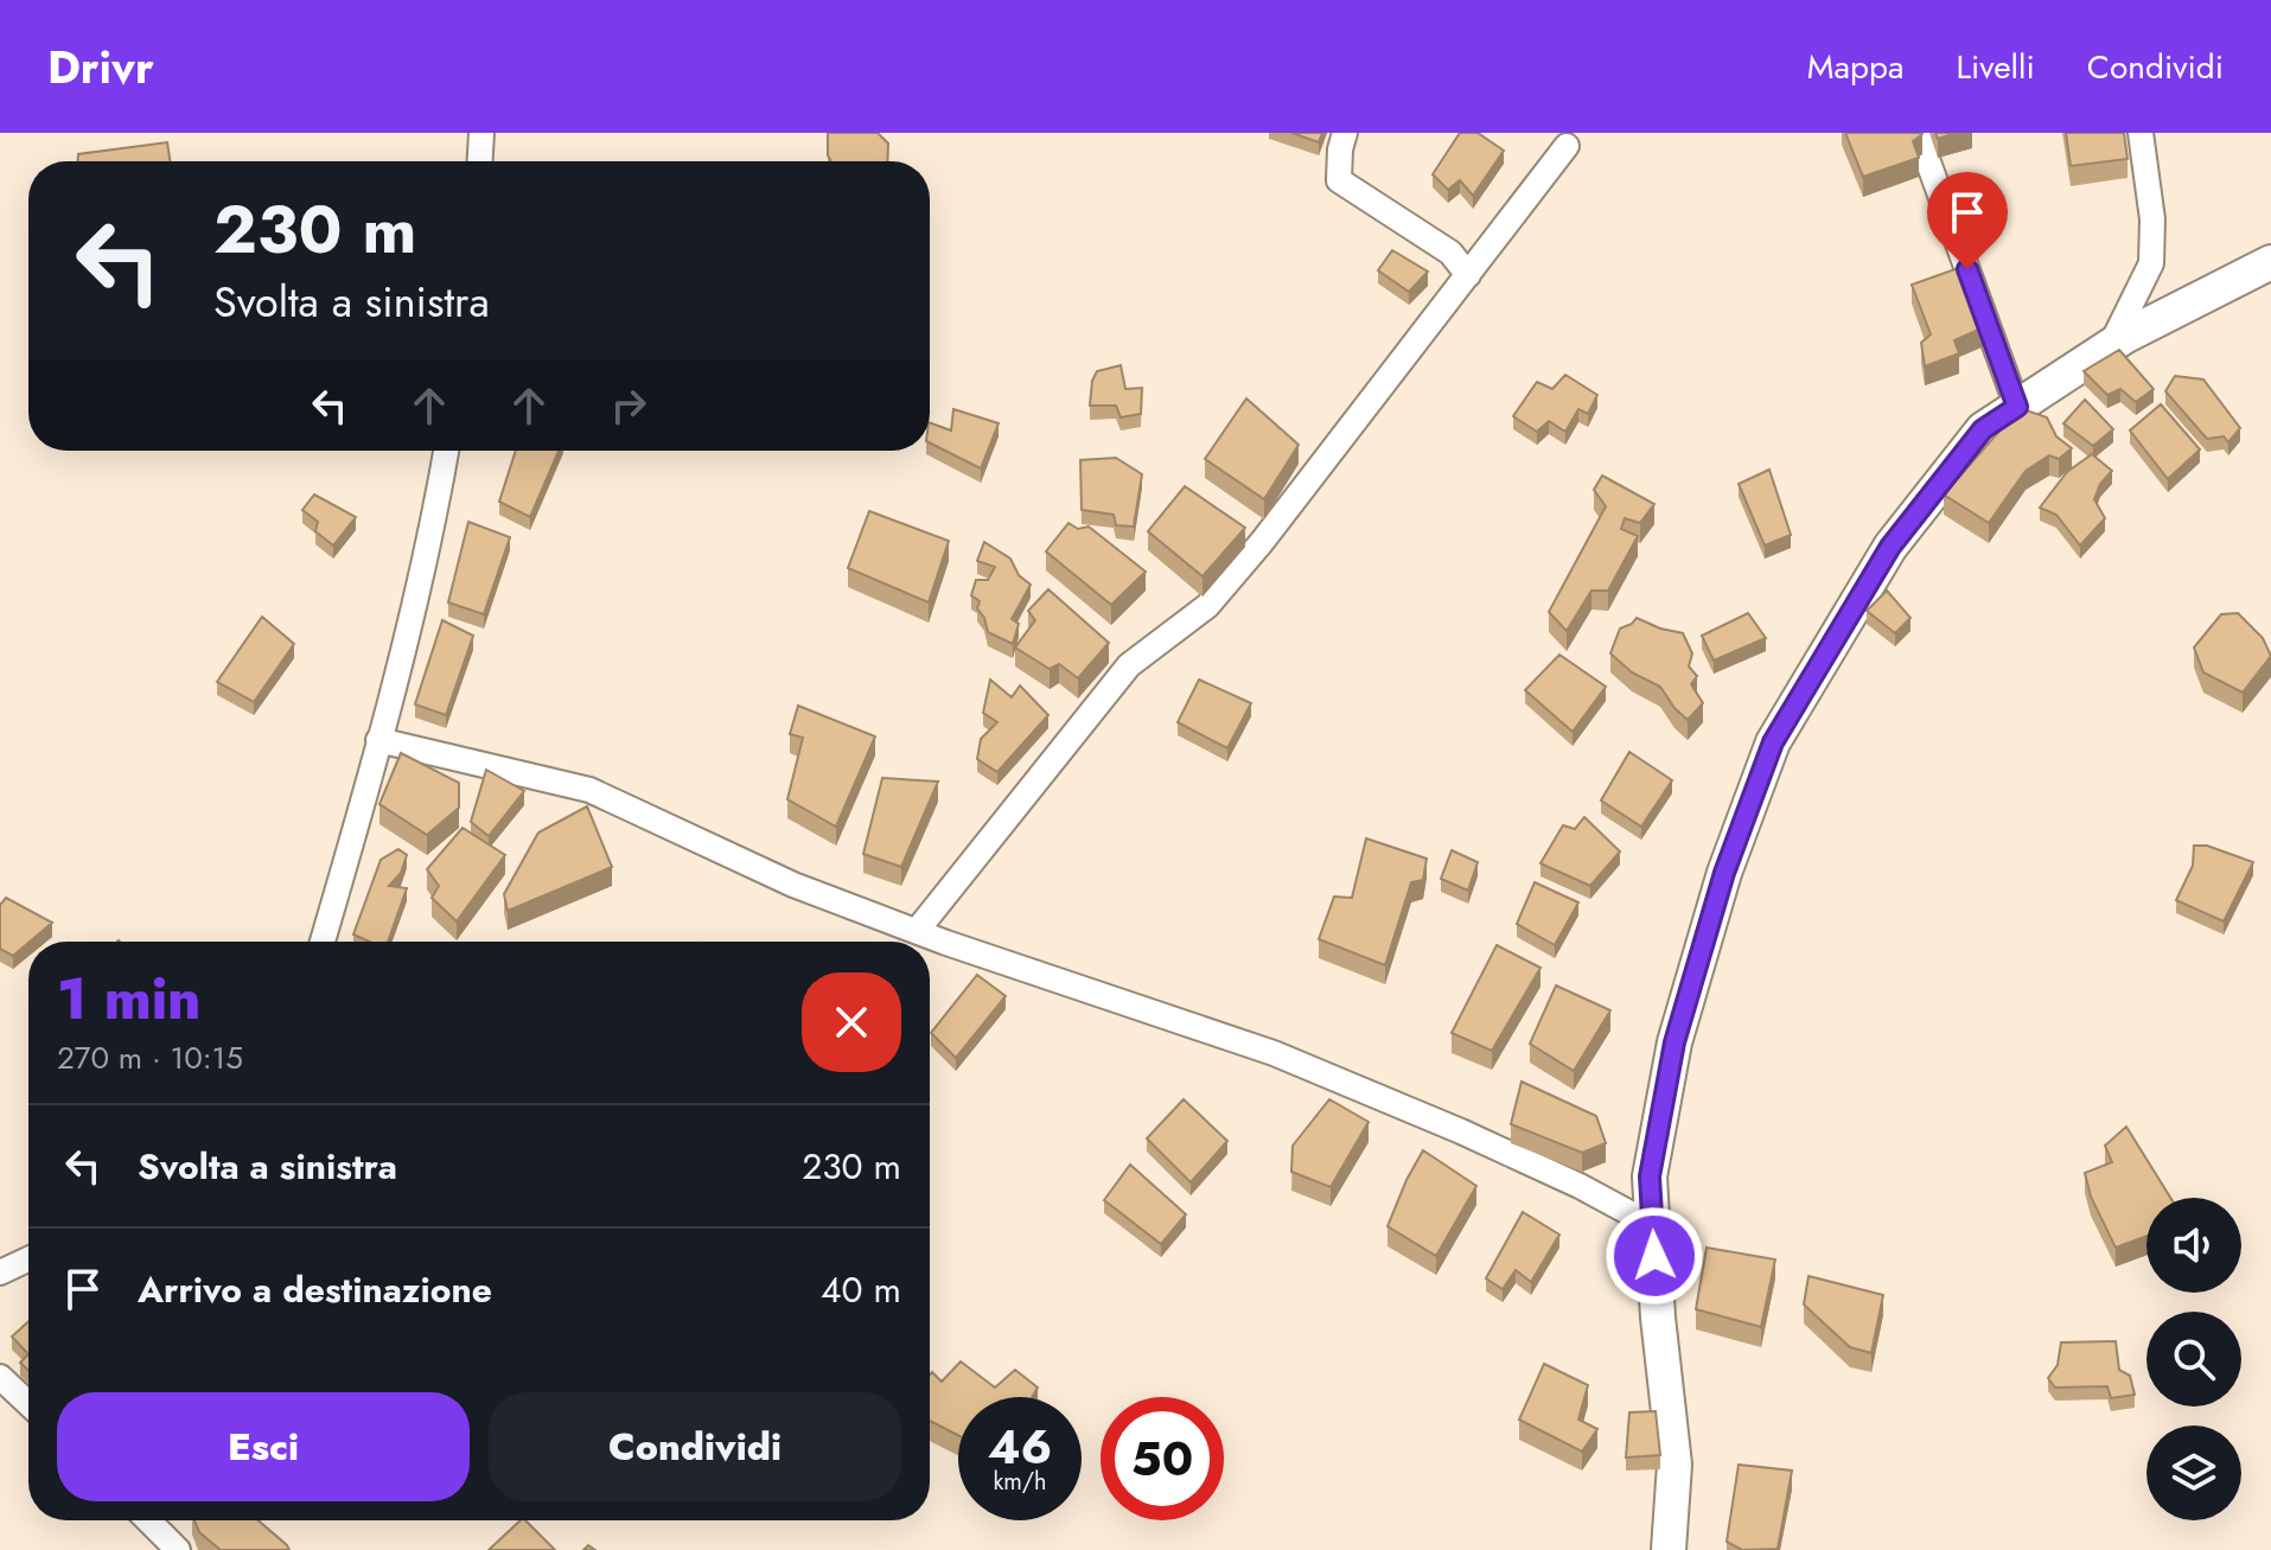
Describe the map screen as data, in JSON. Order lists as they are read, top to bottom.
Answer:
{
  "page": {
    "header": "Drivr",
    "nav": ["Mappa", "Livelli", "Condividi"],
    "turn": ["230 m", "Svolta a sinistra"],
    "heading": ["1 min", "270 m · 10:15"],
    "list": [
      {
        "name": "Svolta a sinistra",
        "value": "230 m"
      },
      {
        "name": "Arrivo a destinazione",
        "value": "40 m"
      }
    ],
    "buttons": ["Esci", "Condividi"],
    "speed": "46 km/h",
    "limit": "50"
  }
}
